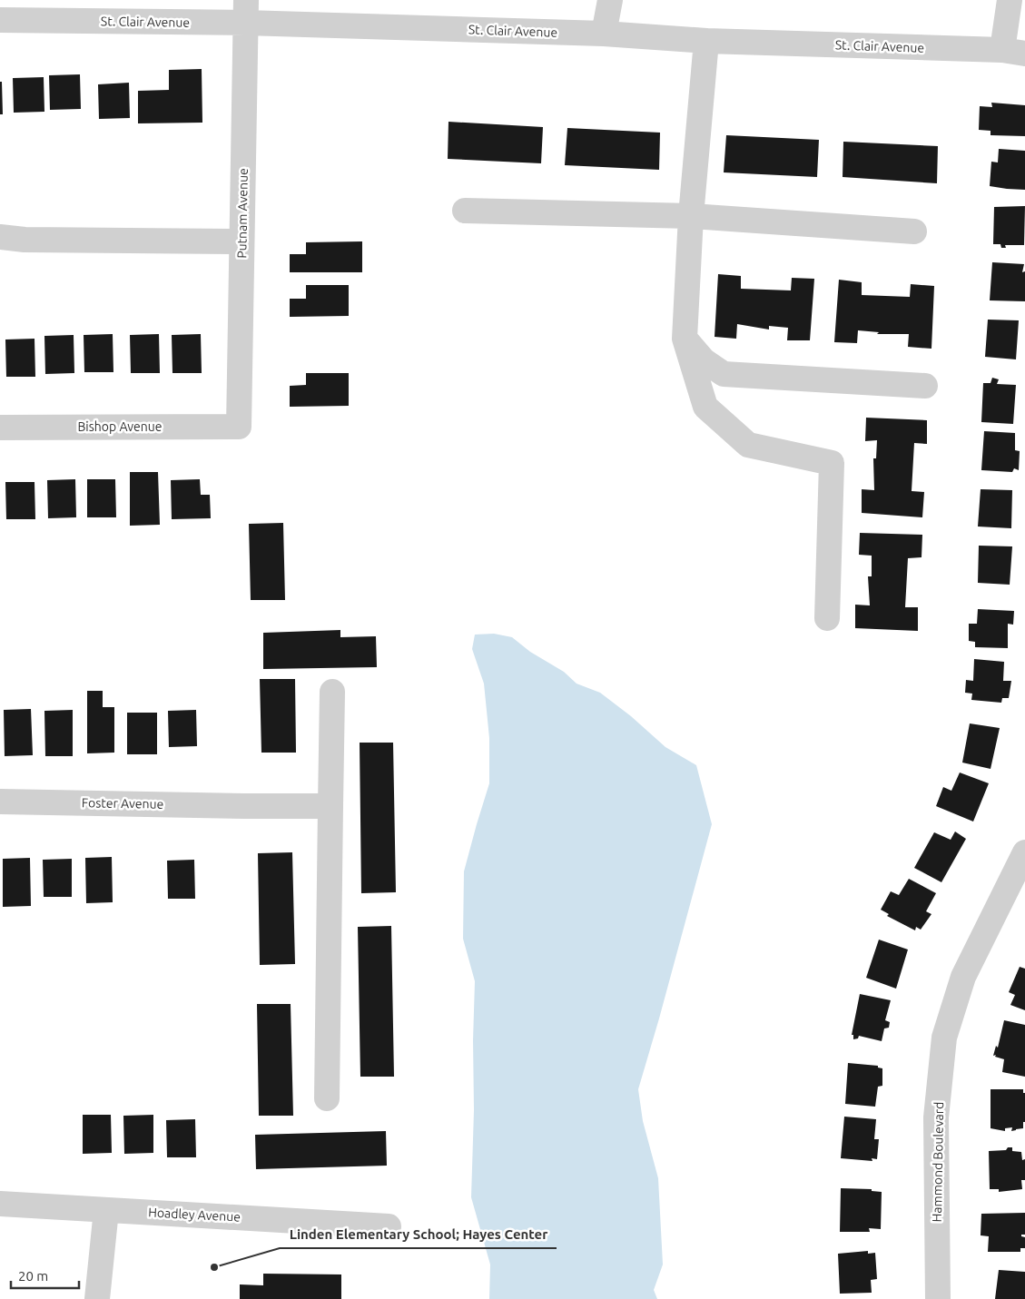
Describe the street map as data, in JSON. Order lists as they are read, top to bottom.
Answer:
{
  "streets": {
    "street": [
      "St. Clair Avenue",
      "Putnam Avenue",
      "Bishop Avenue",
      "Foster Avenue",
      "Hammond Boulevard",
      "Hoadley Avenue"
    ]
  },
  "crossings": [
    ["St. Clair Avenue", "Putnam Avenue"],
    ["Putnam Avenue", "Bishop Avenue"]
  ],
  "places": ["Linden Elementary School; Hayes Center"],
  "scale_bar": "20 m"
}
